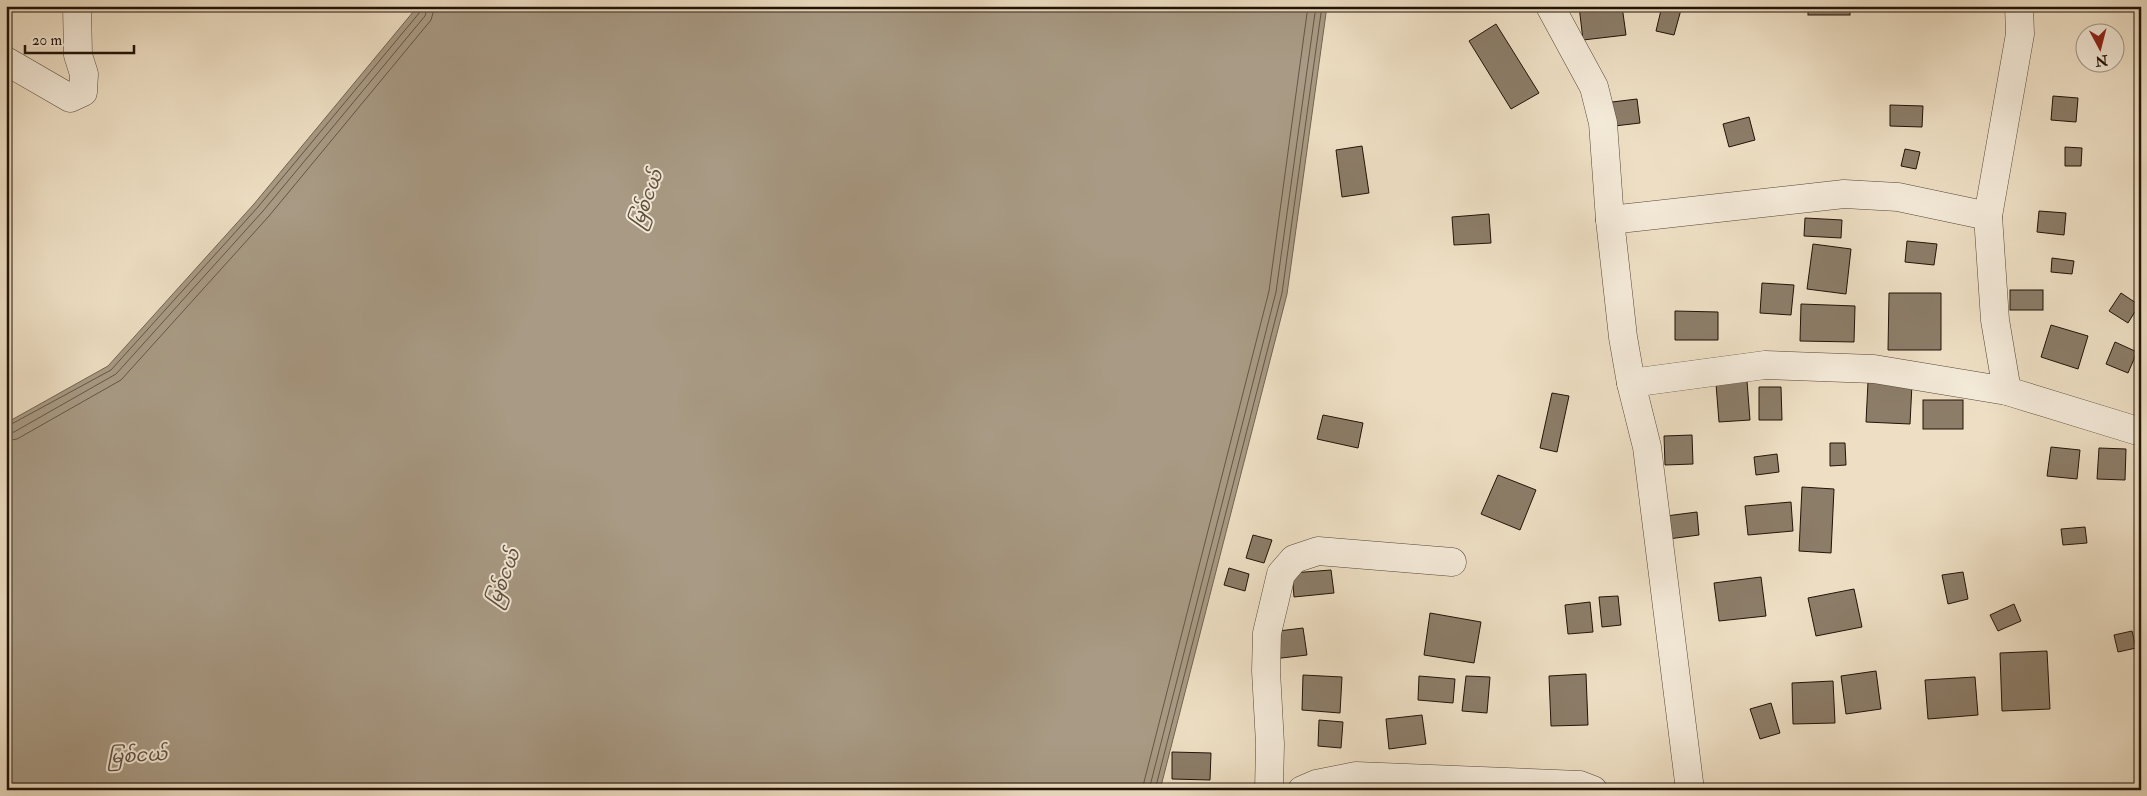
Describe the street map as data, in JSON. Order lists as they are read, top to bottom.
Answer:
{
  "water": ["မြစ်ငယ်"],
  "scale_bar": "20 m",
  "north": "bottom"
}
